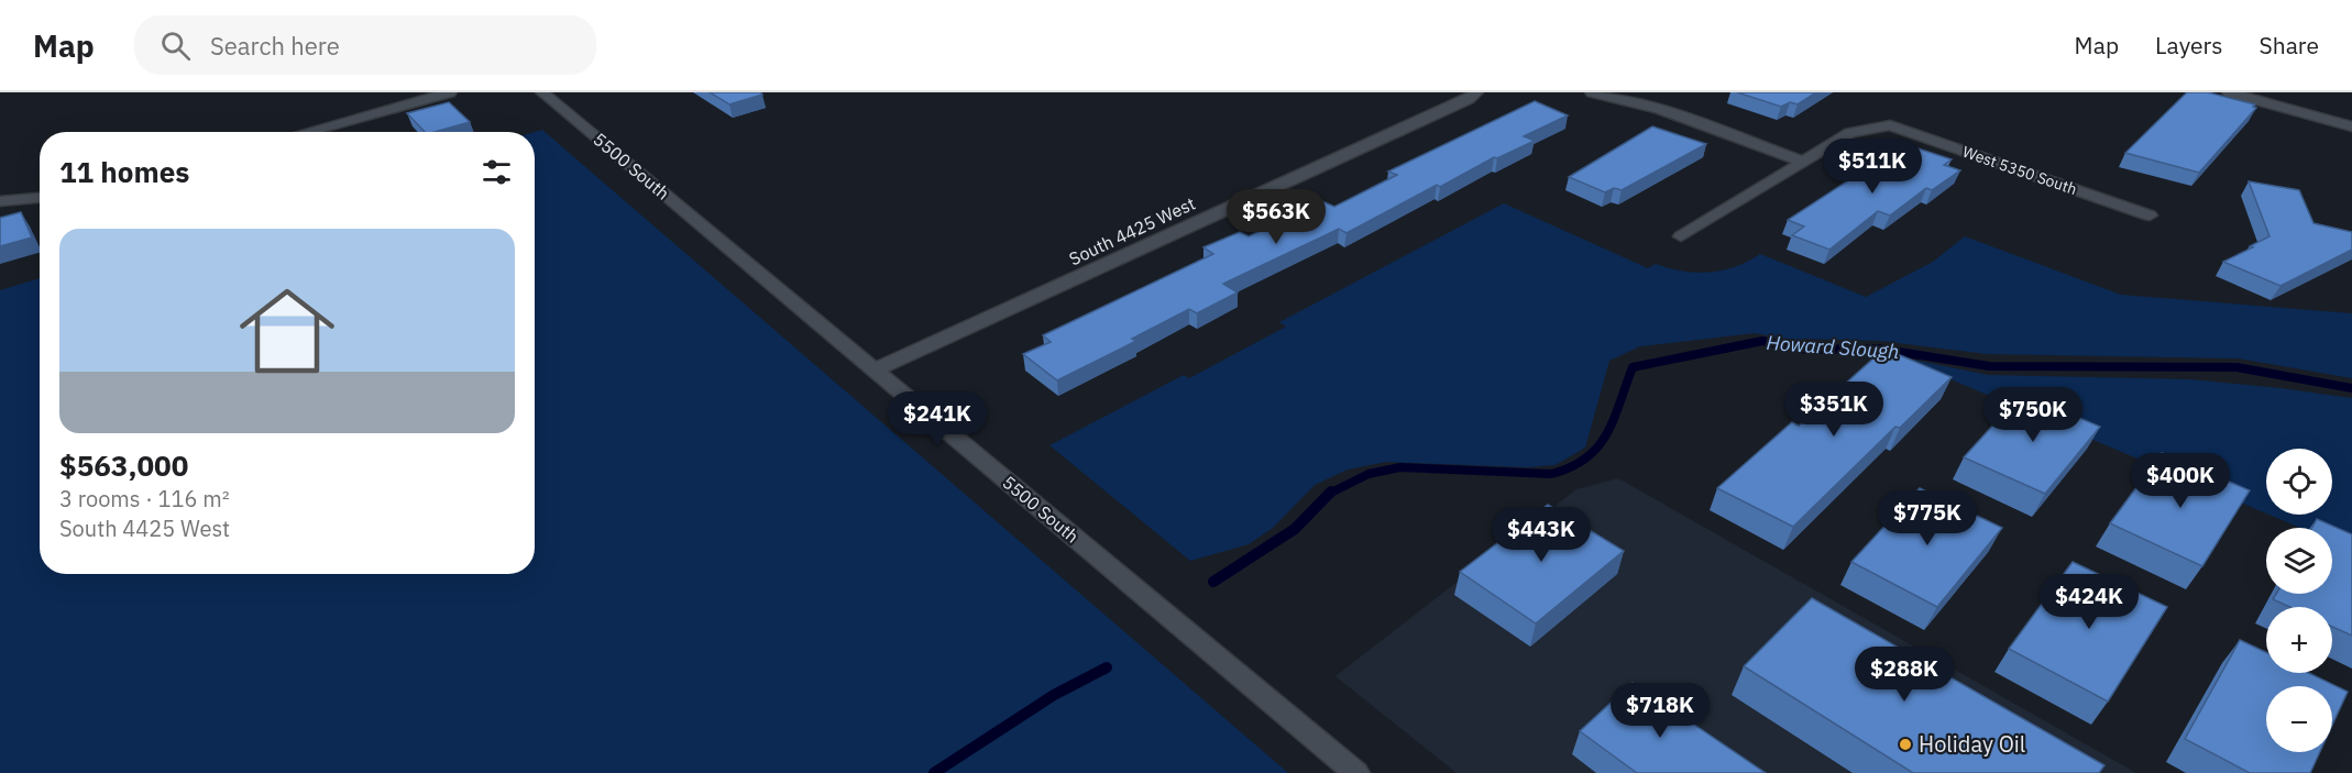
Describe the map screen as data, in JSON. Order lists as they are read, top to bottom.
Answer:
{
  "streets": {
    "street": ["5500 South", "West 5350 South", "South 4425 West"]
  },
  "crossings": [
    ["5500 South", "South 4425 West"]
  ],
  "water": ["Howard Slough"],
  "places": ["Holiday Oil"],
  "page": {
    "header": "Map",
    "search": "Search here",
    "nav": ["Map", "Layers", "Share"],
    "heading": "11 homes",
    "price": [
      "$511K",
      "$563K",
      "$351K",
      "$750K",
      "$241K",
      "$400K",
      "$775K",
      "$443K",
      "$424K",
      "$288K",
      "$718K"
    ],
    "list": [
      {
        "name": "$563,000",
        "note": "3 rooms · 116 m² · South 4425 West"
      }
    ],
    "map_buttons": ["+", "−"]
  }
}
